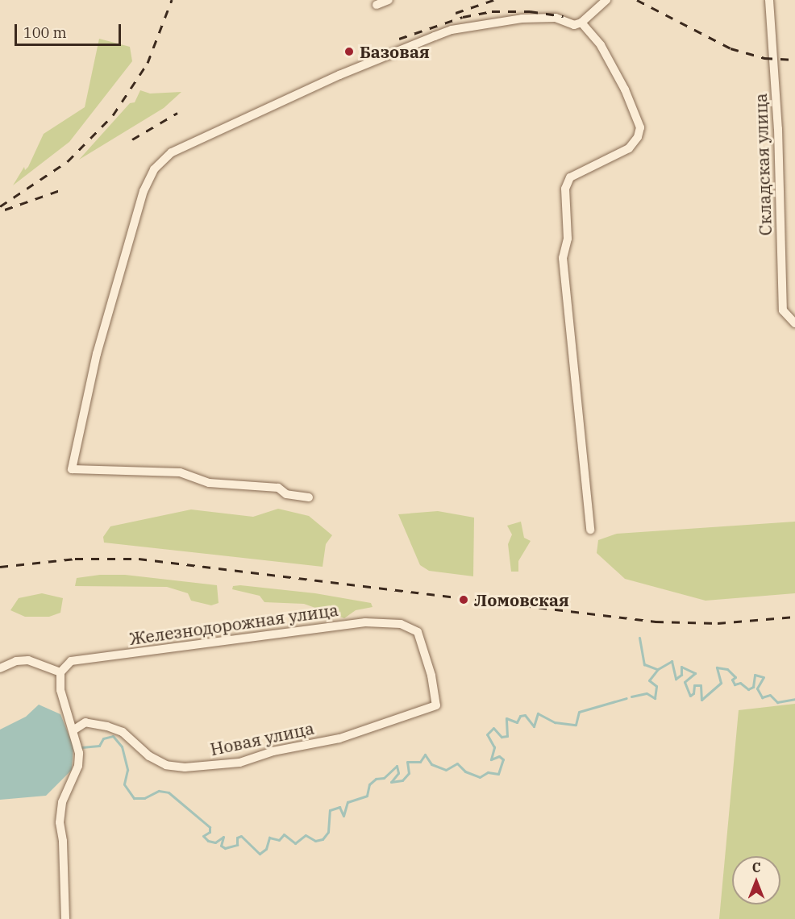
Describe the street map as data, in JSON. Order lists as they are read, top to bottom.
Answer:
{
  "streets": {
    "street": ["Складская улица", "Железнодорожная улица", "Новая улица"]
  },
  "crossings": [
    ["Железнодорожная улица", "Новая улица"]
  ],
  "places": ["Базовая", "Ломовская"],
  "scale_bar": "100 m",
  "north": "top"
}
